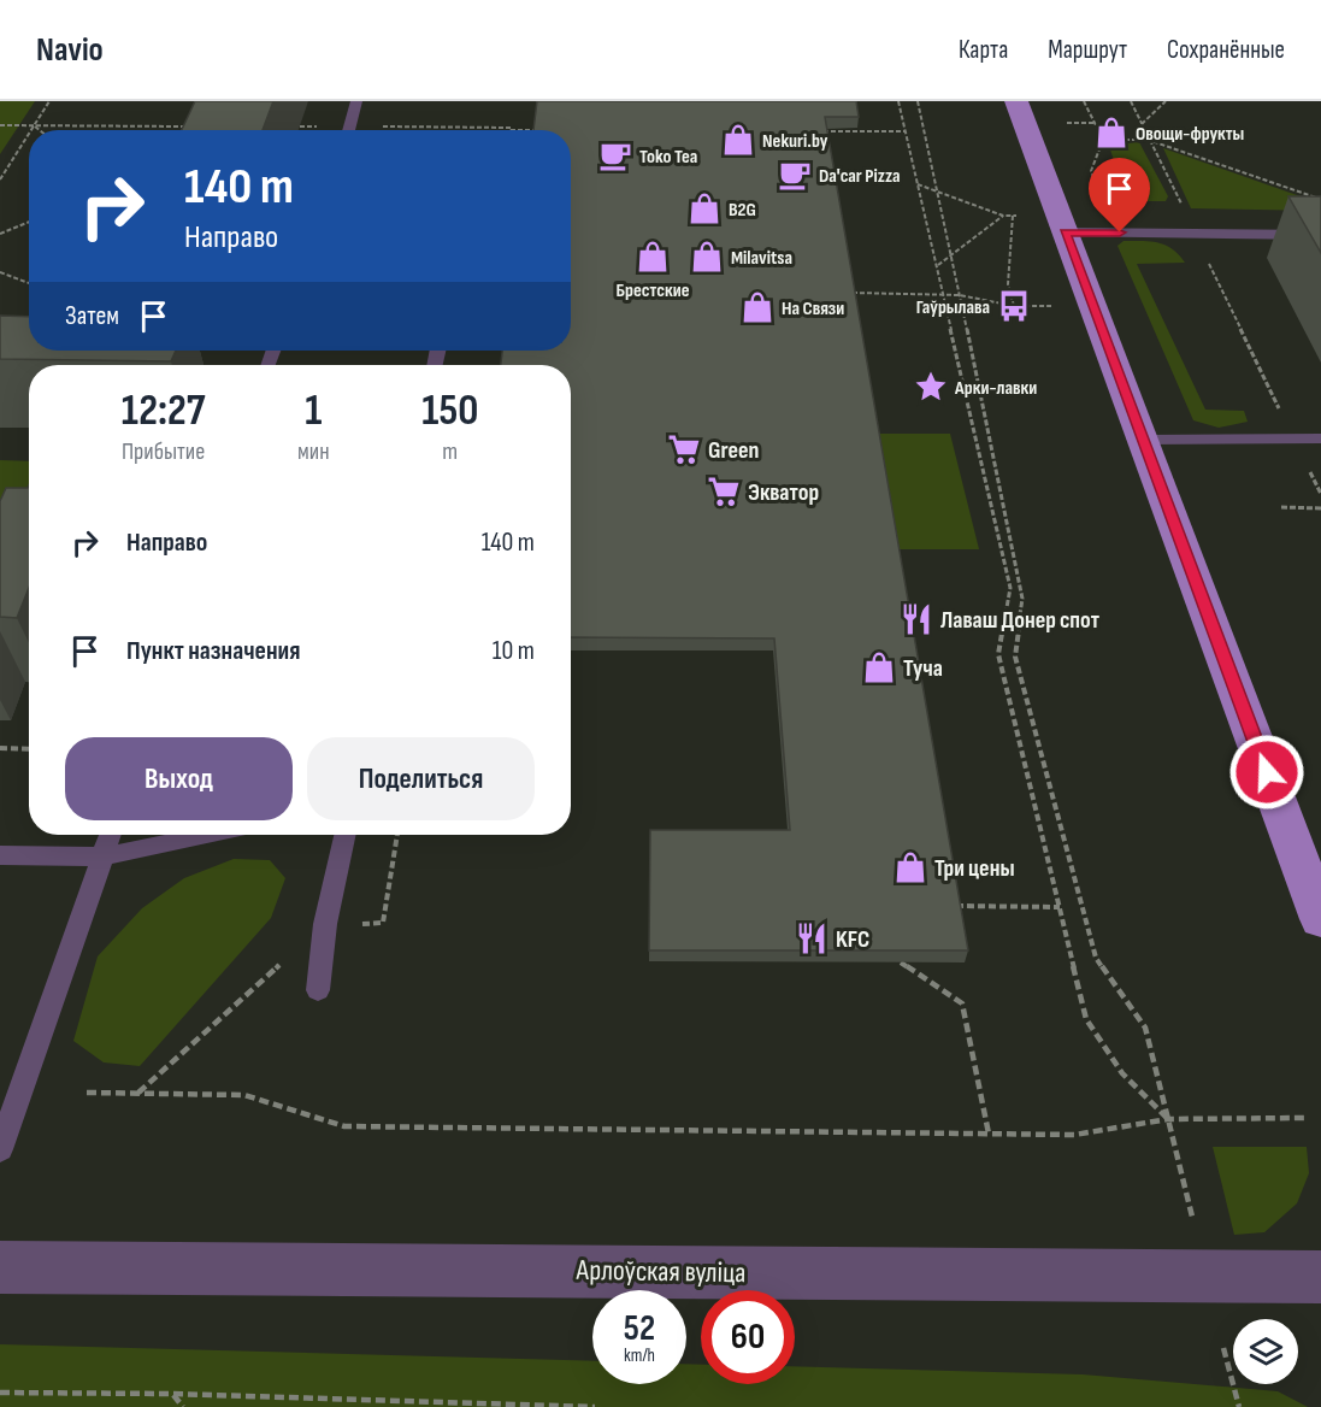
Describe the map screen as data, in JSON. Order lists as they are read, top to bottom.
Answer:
{
  "streets": {
    "street": ["Арлоўская вуліца"]
  },
  "places": {
    "shop": [
      "Овощи-фрукты",
      "Nekuri.by",
      "B2G",
      "Брестские",
      "Milavitsa",
      "На Связи",
      "Туча",
      "Три цены"
    ],
    "cafe": ["Toko Tea", "Da'car Pizza"],
    "bus stop": ["Гаўрылава"],
    "place": ["Арки-лавки"],
    "supermarket": ["Green", "Экватор"],
    "restaurant": ["Лаваш Донер спот", "KFC"]
  },
  "page": {
    "header": "Navio",
    "nav": ["Карта", "Маршрут", "Сохранённые"],
    "turn": ["140 m", "Направо"],
    "then": "Затем",
    "eta": [
      "12:27",
      "Прибытие",
      "1",
      "мин",
      "150",
      "m"
    ],
    "list": [
      {
        "name": "Направо",
        "value": "140 m"
      },
      {
        "name": "Пункт назначения",
        "value": "10 m"
      }
    ],
    "buttons": ["Выход", "Поделиться"],
    "speed": "52 km/h",
    "limit": "60"
  }
}
